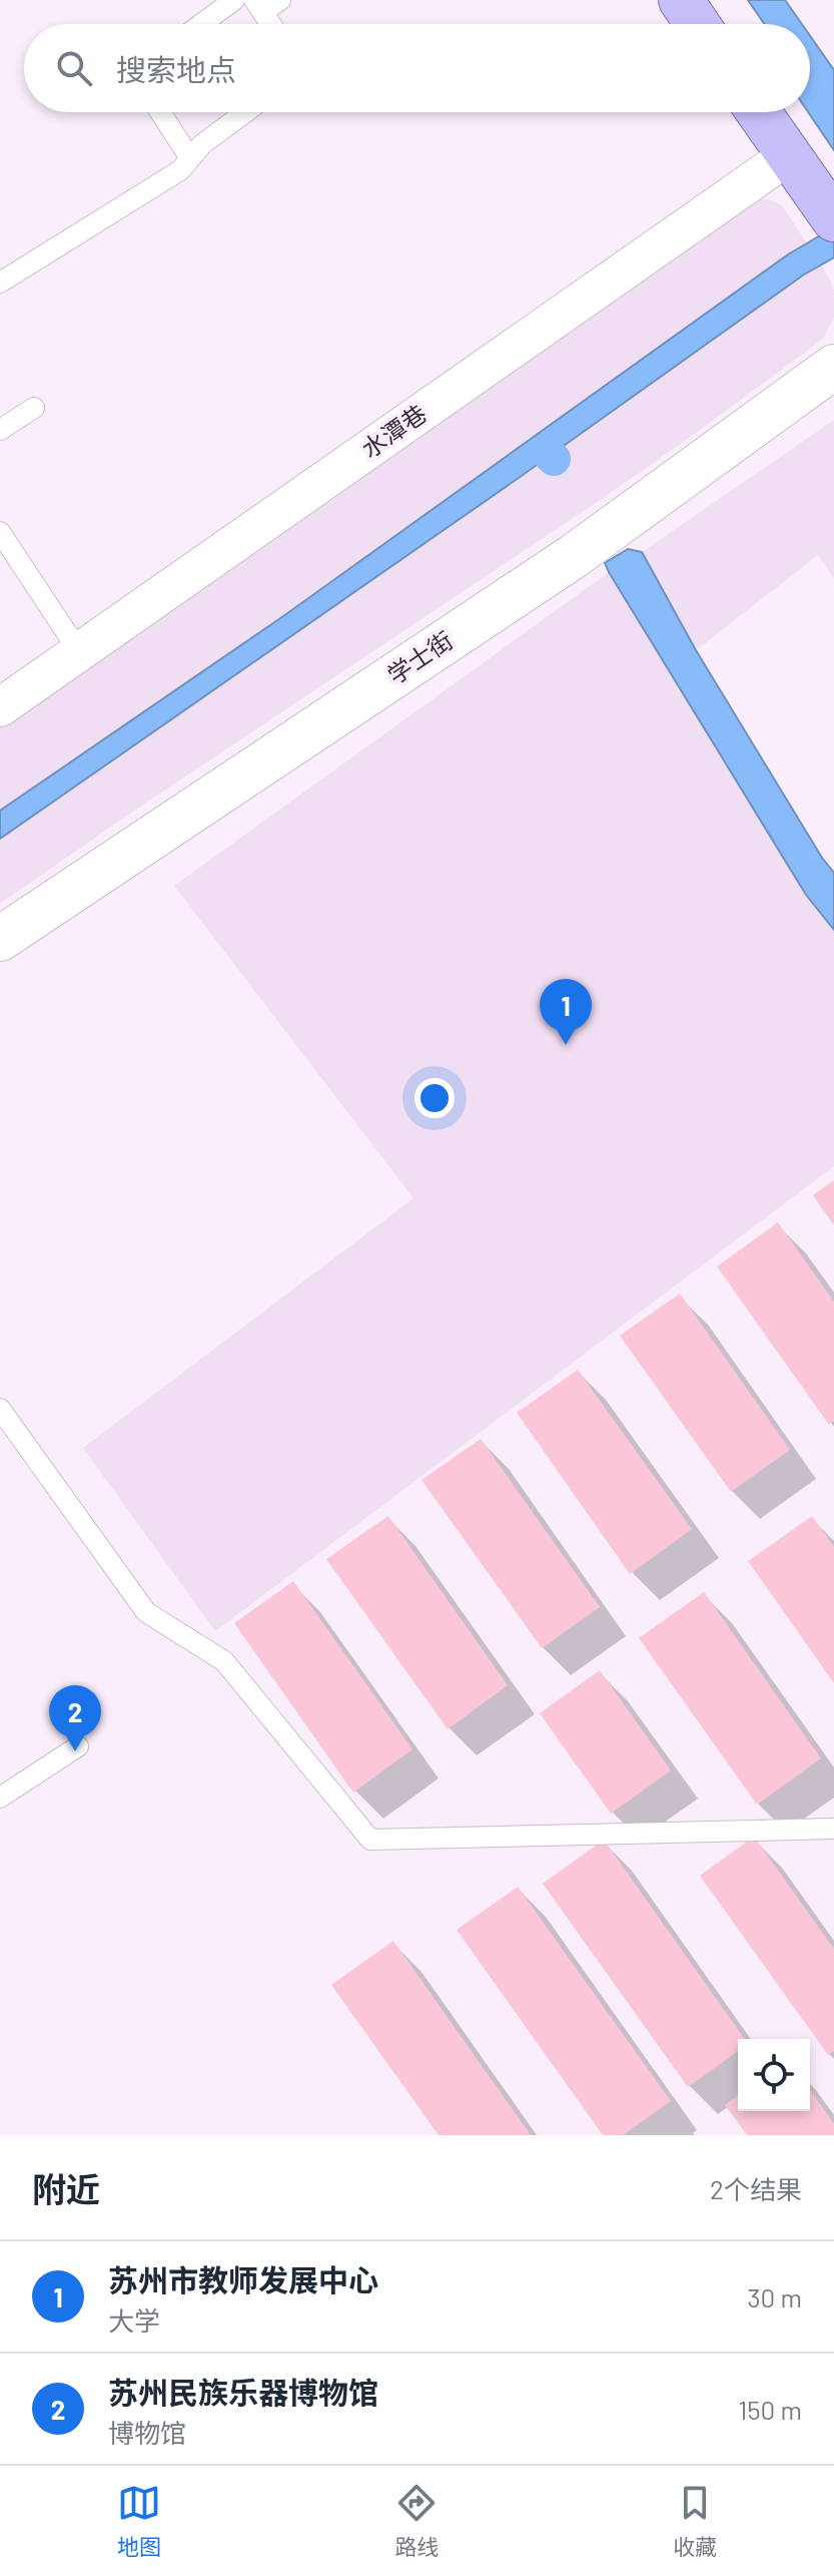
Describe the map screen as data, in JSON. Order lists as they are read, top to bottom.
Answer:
{
  "streets": {
    "street": ["水潭巷", "学士街"]
  },
  "page": {
    "search": "搜索地点",
    "pins": ["1", "2"],
    "heading": ["附近", "2个结果"],
    "list": [
      {
        "mark": "1",
        "name": "苏州市教师发展中心",
        "note": "大学",
        "value": "30 m"
      },
      {
        "mark": "2",
        "name": "苏州民族乐器博物馆",
        "note": "博物馆",
        "value": "150 m"
      }
    ],
    "nav": ["地图", "路线", "收藏"]
  }
}
